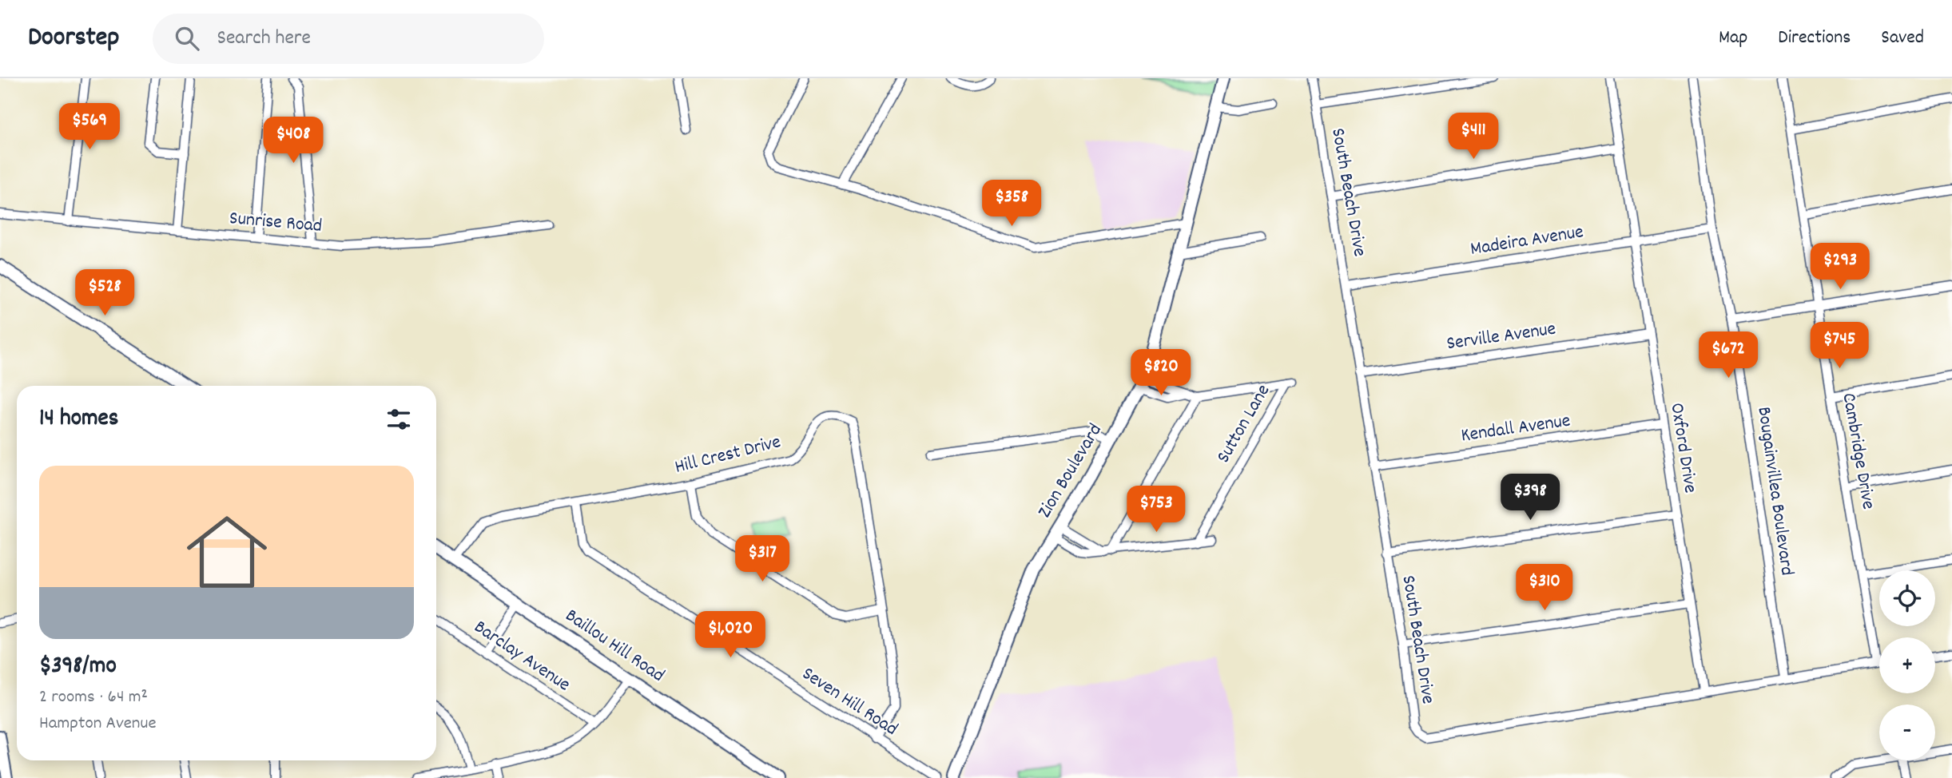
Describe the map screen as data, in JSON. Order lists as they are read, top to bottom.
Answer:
{
  "streets": {
    "main road": ["Zion Boulevard", "Baillou Hill Road"],
    "street": [
      "South Beach Drive",
      "Sunrise Road",
      "Madeira Avenue",
      "Serville Avenue",
      "Sutton Lane",
      "Kendall Avenue",
      "Oxford Drive",
      "Cambridge Drive",
      "Hill Crest Drive",
      "Bougainvillea Boulevard",
      "Barclay Avenue",
      "Seven Hill Road"
    ]
  },
  "crossings": [
    ["South Beach Drive", "Madeira Avenue"],
    ["South Beach Drive", "Serville Avenue"],
    ["South Beach Drive", "Kendall Avenue"],
    ["South Beach Drive", "Oxford Drive"],
    ["South Beach Drive", "Cambridge Drive"],
    ["South Beach Drive", "Bougainvillea Boulevard"],
    ["Madeira Avenue", "Oxford Drive"],
    ["Madeira Avenue", "Bougainvillea Boulevard"],
    ["Serville Avenue", "Oxford Drive"],
    ["Kendall Avenue", "Oxford Drive"],
    ["Hill Crest Drive", "Baillou Hill Road"],
    ["Hill Crest Drive", "Seven Hill Road"]
  ],
  "page": {
    "header": "Doorstep",
    "search": "Search here",
    "nav": ["Map", "Directions", "Saved"],
    "price": [
      "$569",
      "$411",
      "$408",
      "$358",
      "$293",
      "$528",
      "$745",
      "$672",
      "$820",
      "$398",
      "$753",
      "$317",
      "$310",
      "$1,020"
    ],
    "heading": "14 homes",
    "list": [
      {
        "name": "$398/mo",
        "note": "2 rooms · 64 m² · Hampton Avenue"
      }
    ],
    "map_buttons": ["+", "−"]
  }
}
